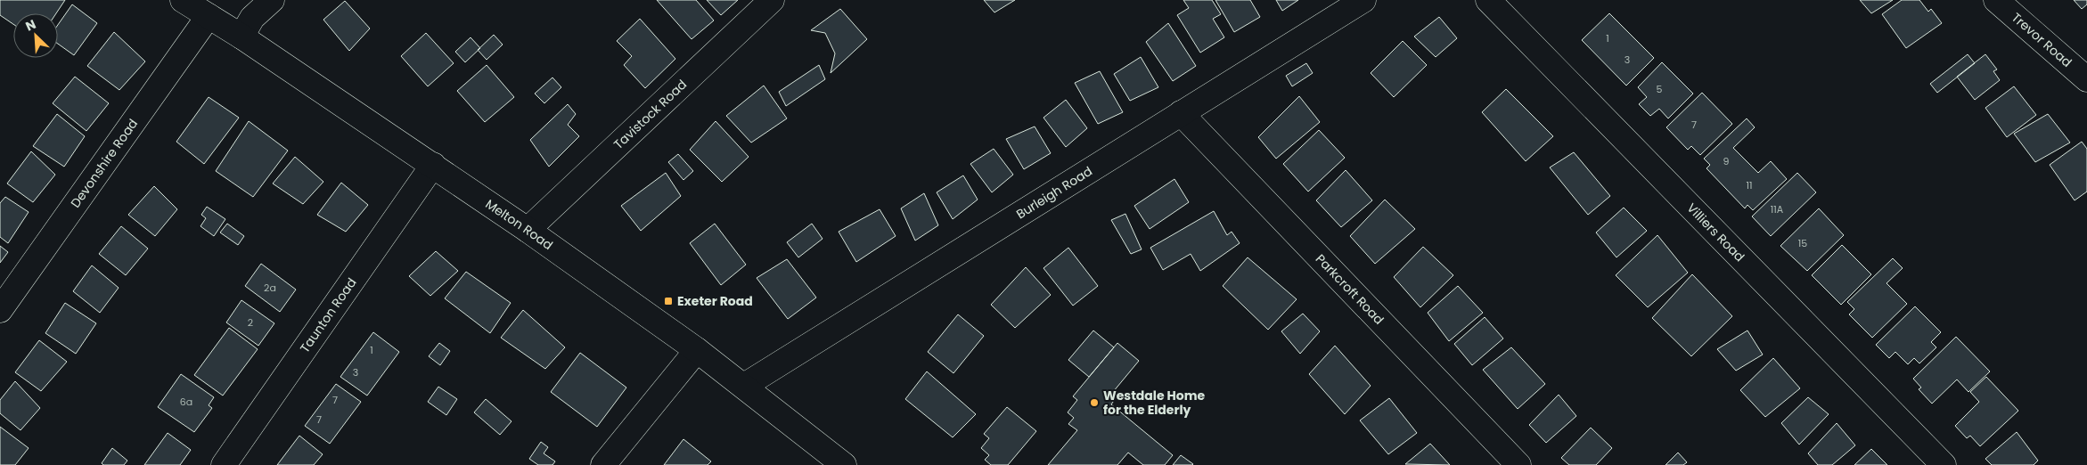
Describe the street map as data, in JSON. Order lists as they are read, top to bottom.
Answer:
{
  "streets": {
    "street": [
      "Trevor Road",
      "Tavistock Road",
      "Devonshire Road",
      "Burleigh Road",
      "Melton Road",
      "Villiers Road",
      "Parkcroft Road",
      "Taunton Road"
    ]
  },
  "crossings": [
    ["Tavistock Road", "Melton Road"],
    ["Devonshire Road", "Melton Road"],
    ["Burleigh Road", "Melton Road"],
    ["Burleigh Road", "Parkcroft Road"],
    ["Melton Road", "Taunton Road"]
  ],
  "places": {
    "transit": ["Exeter Road"],
    "other": ["Westdale Home for the Elderly"]
  },
  "house_numbers": [
    "1",
    "3",
    "5",
    "7",
    "9",
    "11",
    "11A",
    "15",
    "2a",
    "2",
    "1",
    "3",
    "7",
    "6a",
    "7"
  ],
  "north": "top left"
}
